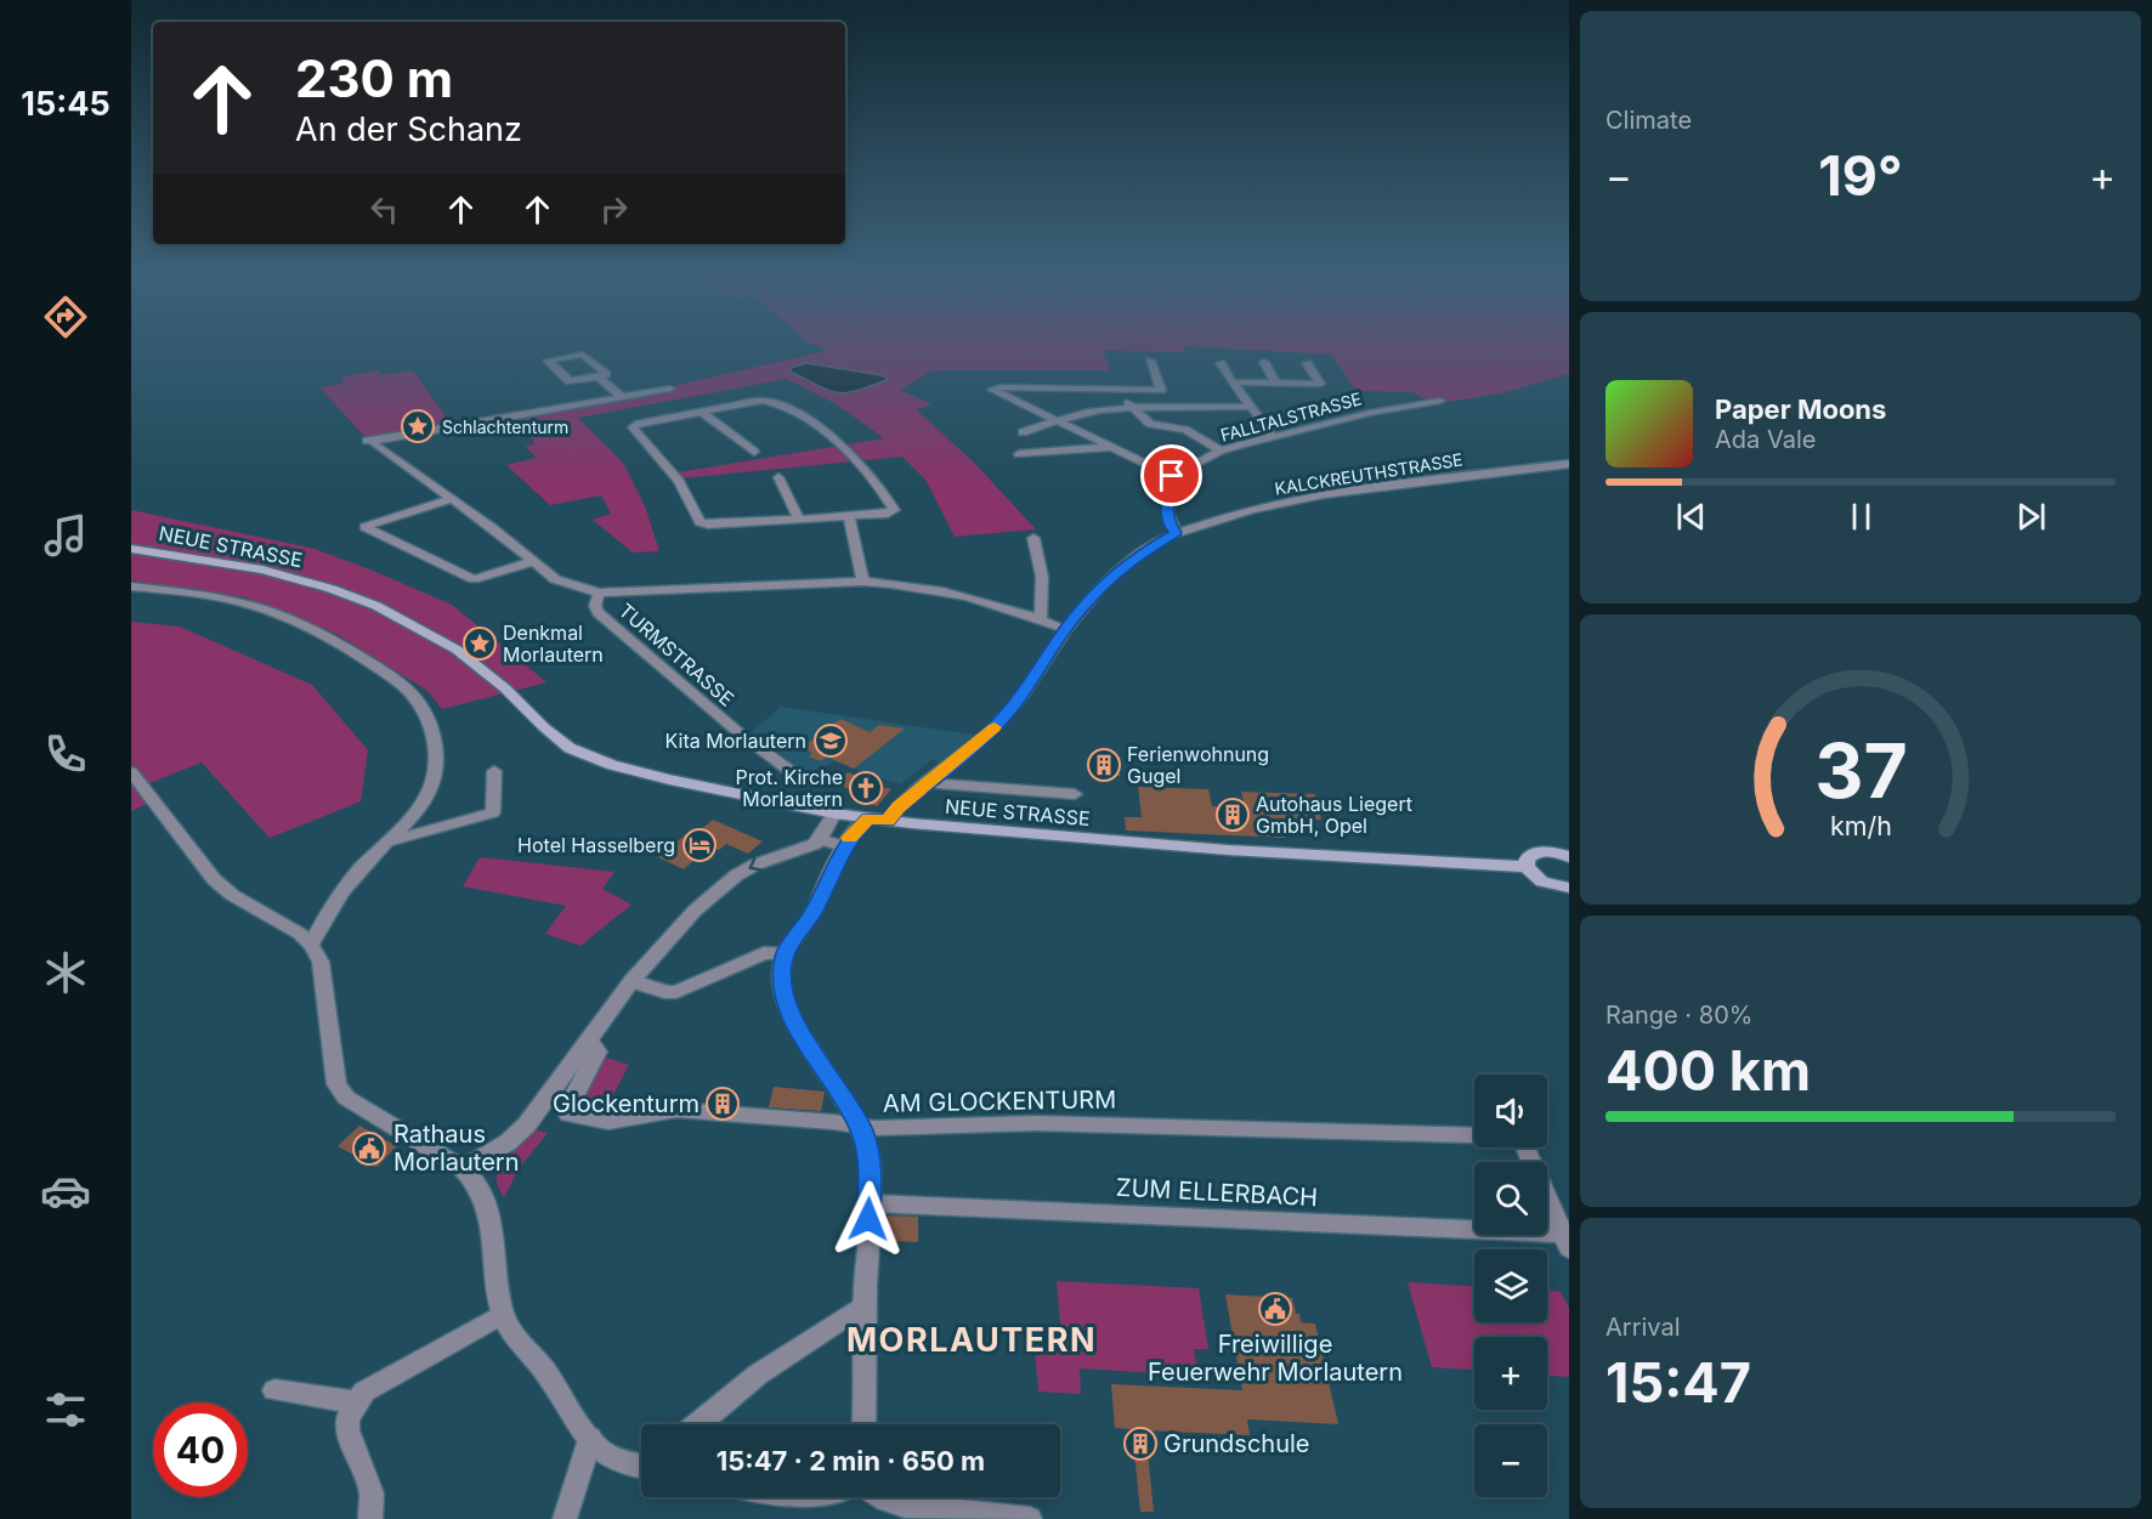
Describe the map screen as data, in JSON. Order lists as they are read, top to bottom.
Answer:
{
  "streets": {
    "main road": ["NEUE STRASSE"],
    "street": [
      "FALLTALSTRASSE",
      "KALCKREUTHSTRASSE",
      "TURMSTRASSE",
      "AM GLOCKENTURM",
      "ZUM ELLERBACH"
    ]
  },
  "crossings": [
    ["KALCKREUTHSTRASSE", "NEUE STRASSE"],
    ["AM GLOCKENTURM", "ZUM ELLERBACH"]
  ],
  "districts": ["MORLAUTERN"],
  "places": {
    "place": ["Schlachtenturm", "Denkmal Morlautern"],
    "school or university": ["Kita Morlautern"],
    "building": [
      "Ferienwohnung Gugel",
      "Autohaus Liegert GmbH, Opel",
      "Glockenturm",
      "Grundschule"
    ],
    "church": ["Prot. Kirche Morlautern"],
    "hotel": ["Hotel Hasselberg"],
    "public building": ["Rathaus Morlautern", "Freiwillige Feuerwehr Morlautern"]
  },
  "page": {
    "tabs": "15:45",
    "tile": [
      "Climate",
      ["Range · 80%", "400 km"],
      ["Arrival", "15:47"]
    ],
    "turn": ["230 m", "An der Schanz"],
    "heat": ["−", "19°", "+"],
    "song": ["Paper Moons", "Ada Vale"],
    "map_buttons": ["+", "−"],
    "limit": "40",
    "trip": "15:47 · 2 min · 650 m",
    "gauge": ["37", "km/h"]
  }
}
